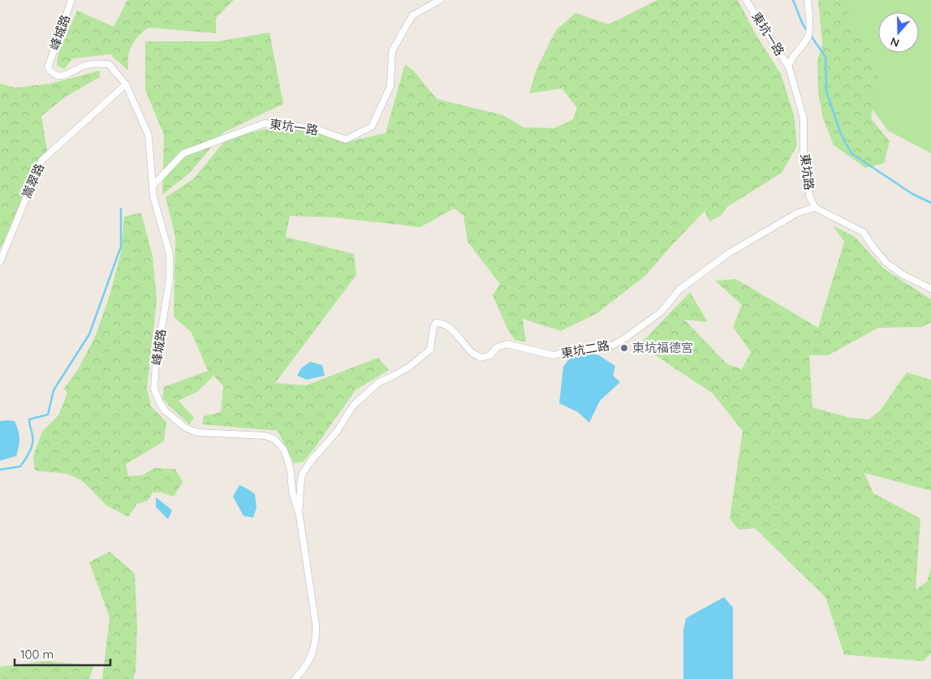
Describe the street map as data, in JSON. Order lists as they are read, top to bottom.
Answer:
{
  "streets": {
    "street": [
      "峰城路",
      "東坑一路",
      "東坑路",
      "嵩翠路",
      "東坑二路"
    ]
  },
  "crossings": [
    ["峰城路", "東坑一路"],
    ["峰城路", "嵩翠路"],
    ["峰城路", "東坑二路"],
    ["東坑一路", "東坑路"],
    ["東坑路", "東坑二路"]
  ],
  "places": ["東坑福德宮"],
  "scale_bar": "100 m",
  "north": "bottom"
}
